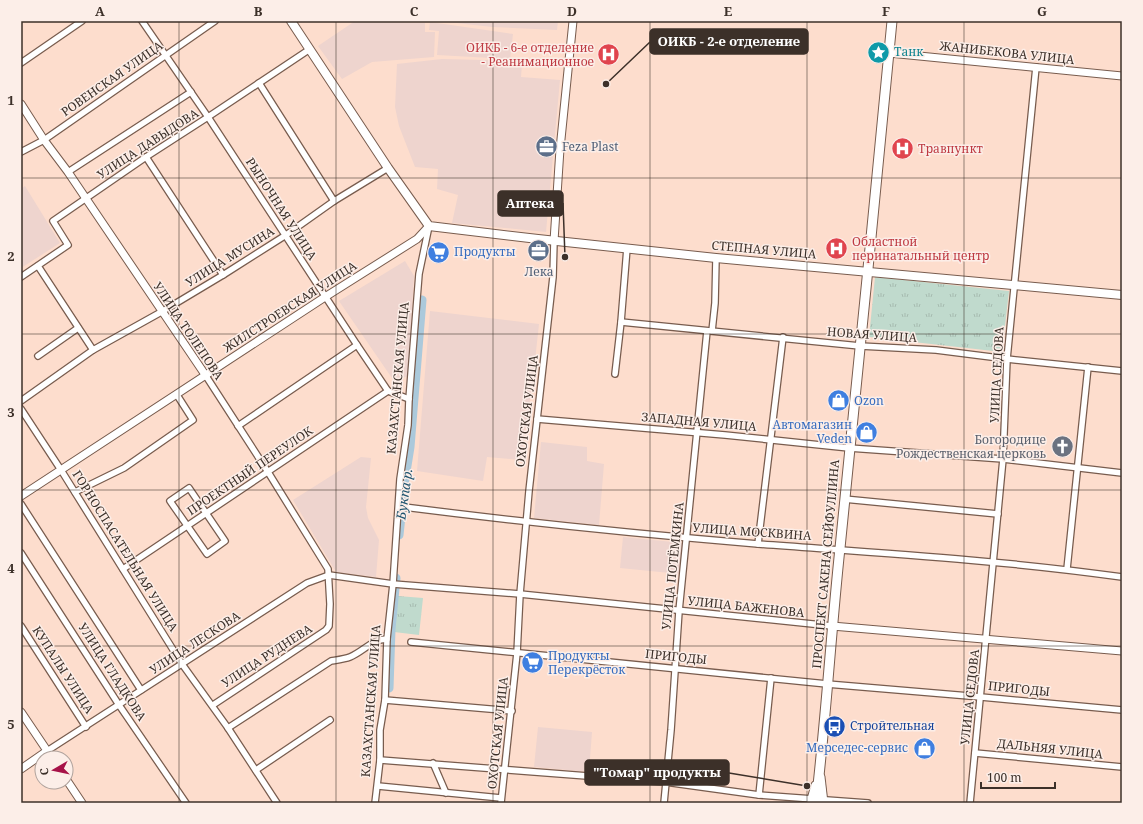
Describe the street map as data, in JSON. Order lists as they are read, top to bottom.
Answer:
{
  "streets": {
    "main road": ["СТЕПНАЯ УЛИЦА", "ПРОСПЕКТ САКЕНА СЕЙФУЛЛИНА"],
    "street": [
      "ЖАНИБЕКОВА УЛИЦА",
      "РОВЕНСКАЯ УЛИЦА",
      "УЛИЦА ДАВЫДОВА",
      "РЫНОЧНАЯ УЛИЦА",
      "УЛИЦА МУСИНА",
      "ЖИЛСТРОЕВСКАЯ УЛИЦА",
      "УЛИЦА ТОЛЕПОВА",
      "НОВАЯ УЛИЦА",
      "УЛИЦА СЕДОВА",
      "КАЗАХСТАНСКАЯ УЛИЦА",
      "ОХОТСКАЯ УЛИЦА",
      "ЗАПАДНАЯ УЛИЦА",
      "ПРОЕКТНЫЙ ПЕРЕУЛОК",
      "УЛИЦА МОСКВИНА",
      "ГОРНОСПАСАТЕЛЬНАЯ УЛИЦА",
      "УЛИЦА ПОТЁМКИНА",
      "УЛИЦА БАЖЕНОВА",
      "УЛИЦА ЛЕСКОВА",
      "УЛИЦА РУДНЕВА",
      "ПРИГОДЫ",
      "КУПАЛЫ УЛИЦА",
      "УЛИЦА ГЛАДКОВА",
      "ДАЛЬНЯЯ УЛИЦА"
    ]
  },
  "crossings": [
    ["ЖАНИБЕКОВА УЛИЦА", "УЛИЦА СЕДОВА"],
    ["ЖАНИБЕКОВА УЛИЦА", "ПРОСПЕКТ САКЕНА СЕЙФУЛЛИНА"],
    ["РОВЕНСКАЯ УЛИЦА", "РЫНОЧНАЯ УЛИЦА"],
    ["РОВЕНСКАЯ УЛИЦА", "УЛИЦА ТОЛЕПОВА"],
    ["УЛИЦА ДАВЫДОВА", "РЫНОЧНАЯ УЛИЦА"],
    ["УЛИЦА ДАВЫДОВА", "УЛИЦА ТОЛЕПОВА"],
    ["РЫНОЧНАЯ УЛИЦА", "УЛИЦА МУСИНА"],
    ["РЫНОЧНАЯ УЛИЦА", "ЖИЛСТРОЕВСКАЯ УЛИЦА"],
    ["РЫНОЧНАЯ УЛИЦА", "ПРОЕКТНЫЙ ПЕРЕУЛОК"],
    ["СТЕПНАЯ УЛИЦА", "ЖИЛСТРОЕВСКАЯ УЛИЦА"],
    ["СТЕПНАЯ УЛИЦА", "УЛИЦА СЕДОВА"],
    ["СТЕПНАЯ УЛИЦА", "КАЗАХСТАНСКАЯ УЛИЦА"],
    ["СТЕПНАЯ УЛИЦА", "ОХОТСКАЯ УЛИЦА"],
    ["СТЕПНАЯ УЛИЦА", "ПРОСПЕКТ САКЕНА СЕЙФУЛЛИНА"],
    ["СТЕПНАЯ УЛИЦА", "УЛИЦА ПОТЁМКИНА"],
    ["УЛИЦА МУСИНА", "УЛИЦА ТОЛЕПОВА"],
    ["ЖИЛСТРОЕВСКАЯ УЛИЦА", "УЛИЦА ТОЛЕПОВА"],
    ["ЖИЛСТРОЕВСКАЯ УЛИЦА", "КАЗАХСТАНСКАЯ УЛИЦА"],
    ["ЖИЛСТРОЕВСКАЯ УЛИЦА", "ГОРНОСПАСАТЕЛЬНАЯ УЛИЦА"],
    ["УЛИЦА ТОЛЕПОВА", "ПРОЕКТНЫЙ ПЕРЕУЛОК"],
    ["УЛИЦА ТОЛЕПОВА", "УЛИЦА ЛЕСКОВА"],
    ["УЛИЦА ТОЛЕПОВА", "УЛИЦА РУДНЕВА"],
    ["НОВАЯ УЛИЦА", "УЛИЦА СЕДОВА"],
    ["НОВАЯ УЛИЦА", "ПРОСПЕКТ САКЕНА СЕЙФУЛЛИНА"],
    ["НОВАЯ УЛИЦА", "УЛИЦА ПОТЁМКИНА"],
    ["УЛИЦА СЕДОВА", "ЗАПАДНАЯ УЛИЦА"],
    ["УЛИЦА СЕДОВА", "УЛИЦА МОСКВИНА"],
    ["УЛИЦА СЕДОВА", "УЛИЦА БАЖЕНОВА"],
    ["УЛИЦА СЕДОВА", "ПРИГОДЫ"],
    ["УЛИЦА СЕДОВА", "ДАЛЬНЯЯ УЛИЦА"],
    ["КАЗАХСТАНСКАЯ УЛИЦА", "УЛИЦА БАЖЕНОВА"],
    ["КАЗАХСТАНСКАЯ УЛИЦА", "УЛИЦА ЛЕСКОВА"],
    ["ОХОТСКАЯ УЛИЦА", "ЗАПАДНАЯ УЛИЦА"],
    ["ОХОТСКАЯ УЛИЦА", "УЛИЦА МОСКВИНА"],
    ["ОХОТСКАЯ УЛИЦА", "УЛИЦА БАЖЕНОВА"],
    ["ОХОТСКАЯ УЛИЦА", "ПРИГОДЫ"],
    ["ЗАПАДНАЯ УЛИЦА", "ПРОСПЕКТ САКЕНА СЕЙФУЛЛИНА"],
    ["ЗАПАДНАЯ УЛИЦА", "УЛИЦА ПОТЁМКИНА"],
    ["ПРОЕКТНЫЙ ПЕРЕУЛОК", "ГОРНОСПАСАТЕЛЬНАЯ УЛИЦА"],
    ["УЛИЦА МОСКВИНА", "ПРОСПЕКТ САКЕНА СЕЙФУЛЛИНА"],
    ["УЛИЦА МОСКВИНА", "УЛИЦА ПОТЁМКИНА"],
    ["ГОРНОСПАСАТЕЛЬНАЯ УЛИЦА", "УЛИЦА ЛЕСКОВА"],
    ["ГОРНОСПАСАТЕЛЬНАЯ УЛИЦА", "УЛИЦА РУДНЕВА"],
    ["ПРОСПЕКТ САКЕНА СЕЙФУЛЛИНА", "УЛИЦА БАЖЕНОВА"],
    ["ПРОСПЕКТ САКЕНА СЕЙФУЛЛИНА", "ПРИГОДЫ"],
    ["УЛИЦА ПОТЁМКИНА", "УЛИЦА БАЖЕНОВА"],
    ["УЛИЦА ПОТЁМКИНА", "ПРИГОДЫ"],
    ["УЛИЦА БАЖЕНОВА", "УЛИЦА ЛЕСКОВА"],
    ["УЛИЦА ЛЕСКОВА", "УЛИЦА РУДНЕВА"],
    ["УЛИЦА ЛЕСКОВА", "КУПАЛЫ УЛИЦА"],
    ["УЛИЦА ЛЕСКОВА", "УЛИЦА ГЛАДКОВА"]
  ],
  "water": ["Букпа р."],
  "places": {
    "place": ["Танк"],
    "hospital": ["ОИКБ - 6-е отделение - Реанимационное", "Травпункт", "Областной перинатальный центр"],
    "other": ["ОИКБ - 2-е отделение", "Аптека", "\"Томар\" продукты"],
    "office": ["Feza Plast", "Лека"],
    "supermarket": ["Продукты", "Продукты Перекрёсток"],
    "shop": ["Ozon", "Автомагазин Veden", "Мерседес-сервис"],
    "church": ["Богородице Рождественская церковь"],
    "bus stop": ["Стройтельная"]
  },
  "scale_bar": "100 m",
  "north": "left",
  "grid": {
    "columns": [
      "A",
      "B",
      "C",
      "D",
      "E",
      "F",
      "G"
    ],
    "rows": [
      "1",
      "2",
      "3",
      "4",
      "5"
    ]
  }
}
